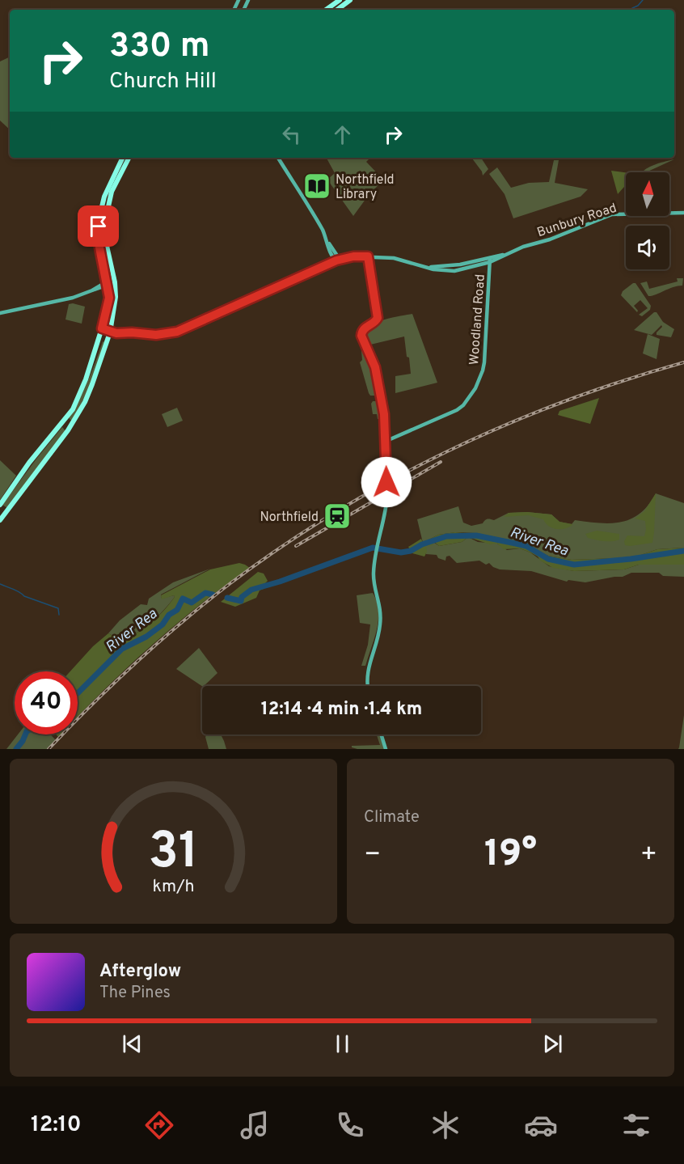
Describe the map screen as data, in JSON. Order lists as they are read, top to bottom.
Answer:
{
  "streets": {
    "street": ["Bunbury Road", "Woodland Road"]
  },
  "crossings": [
    ["Bunbury Road", "Woodland Road"]
  ],
  "water": ["River Rea"],
  "places": {
    "library": ["Northfield Library"],
    "station": ["Northfield"]
  },
  "north": "top",
  "page": {
    "turn": ["330 m", "Church Hill"],
    "limit": "40",
    "trip": "12:14 · 4 min · 1.4 km",
    "tile": "Climate",
    "heat": ["−", "19°", "+"],
    "song": ["Afterglow", "The Pines"],
    "tabs": "12:10",
    "gauge": ["31", "km/h"]
  }
}
